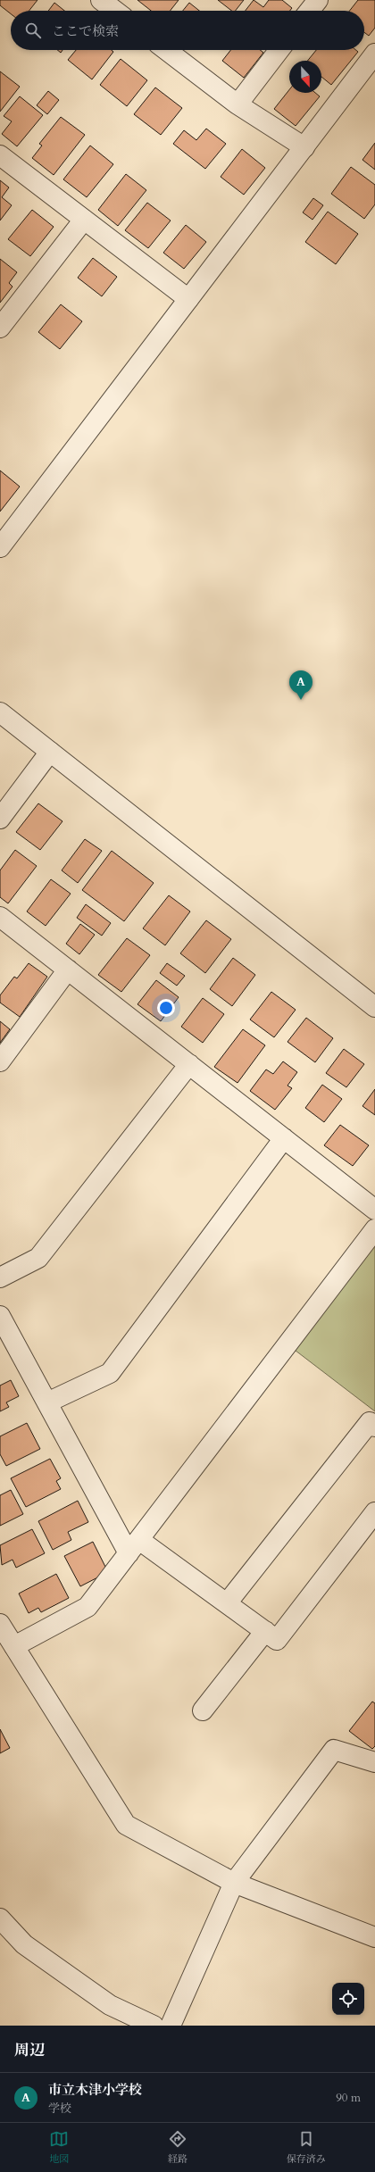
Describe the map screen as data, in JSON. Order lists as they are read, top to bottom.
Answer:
{
  "north": "bottom",
  "page": {
    "search": "ここで検索",
    "pins": "A",
    "heading": "周辺",
    "list": [
      {
        "mark": "A",
        "name": "市立木津小学校",
        "note": "学校",
        "value": "90 m"
      }
    ],
    "nav": ["地図", "経路", "保存済み"]
  }
}
